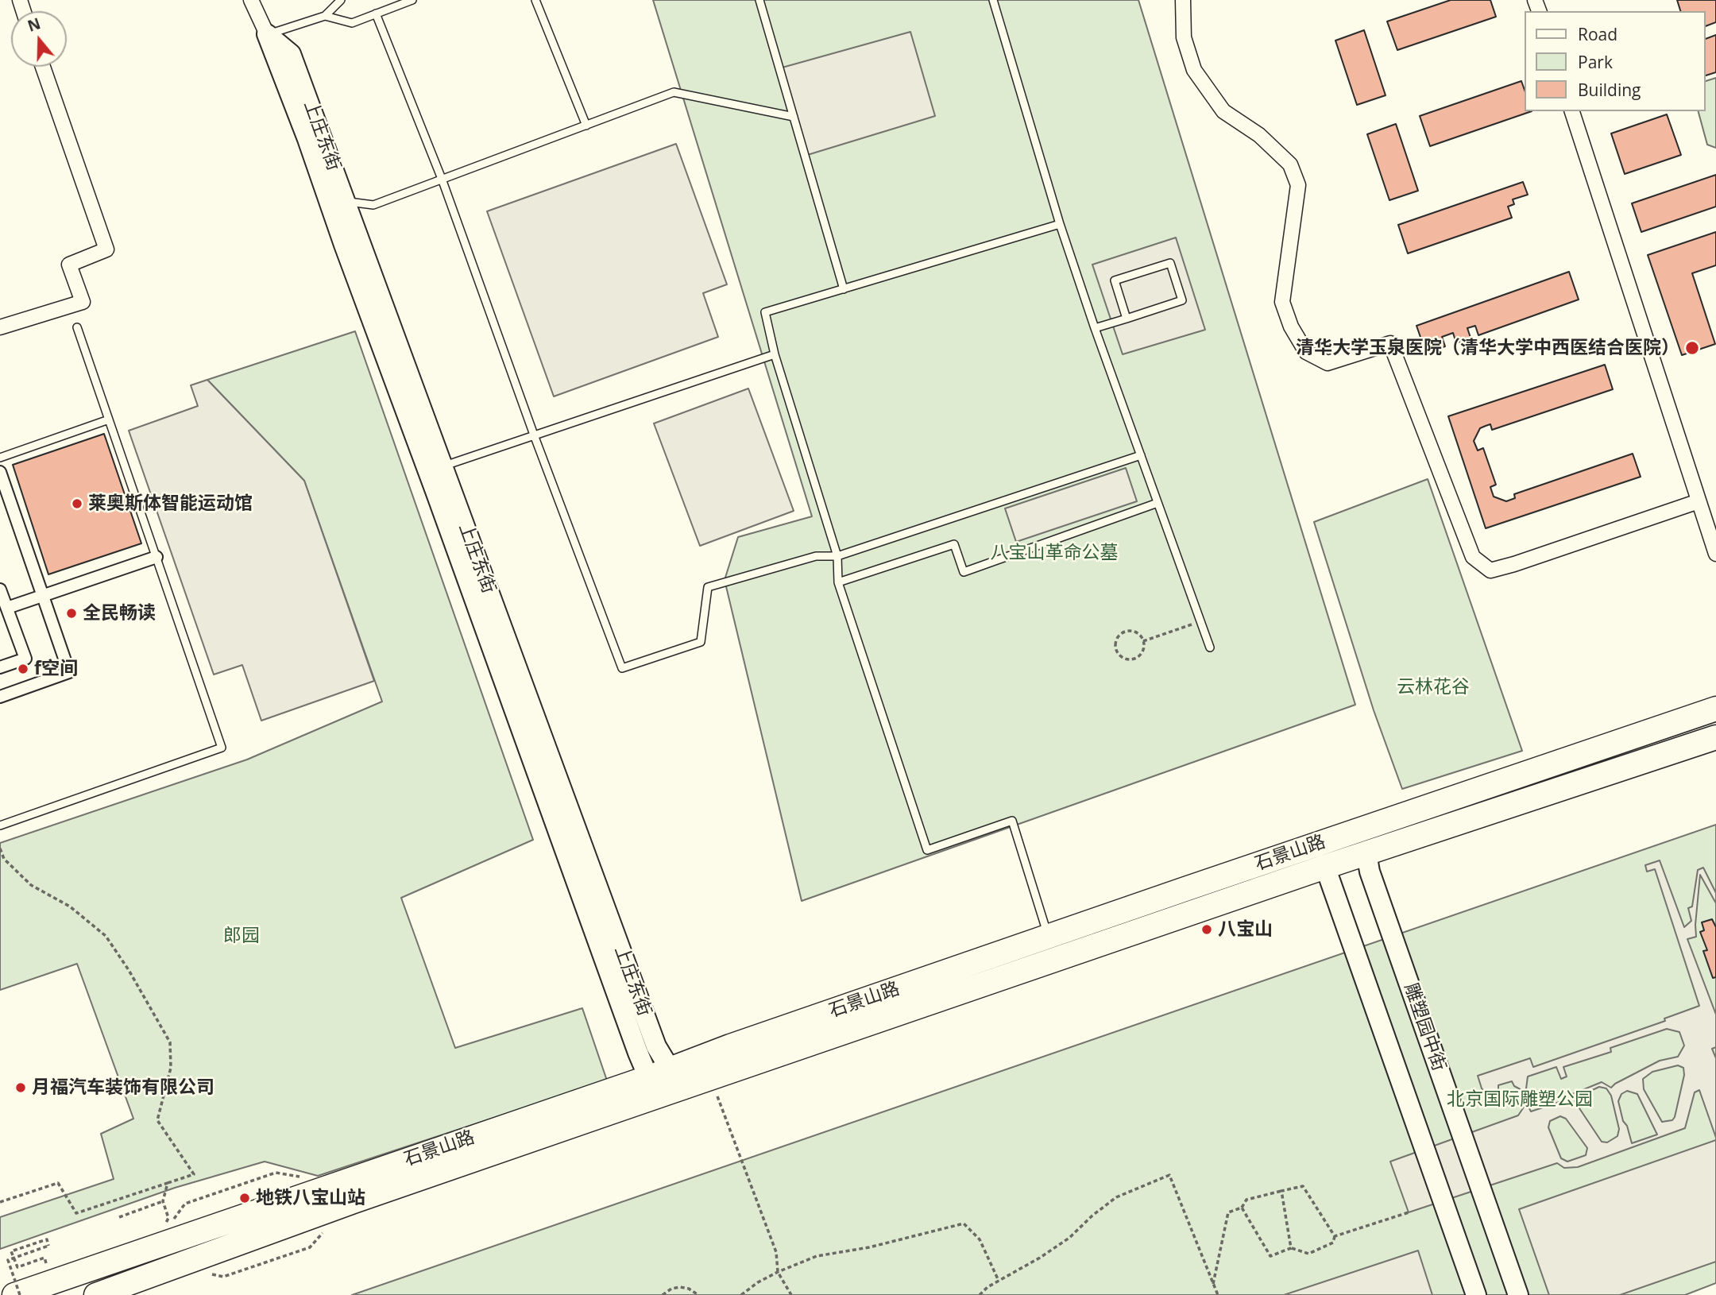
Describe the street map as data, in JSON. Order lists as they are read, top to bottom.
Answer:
{
  "streets": {
    "highway": ["石景山路"],
    "main road": ["上庄东街", "雕塑园中街"]
  },
  "crossings": [
    ["上庄东街", "石景山路"],
    ["石景山路", "雕塑园中街"]
  ],
  "parks": [
    "八宝山革命公墓",
    "云林花谷",
    "郎园",
    "北京国际雕塑公园"
  ],
  "places": [
    "清华大学玉泉医院（清华大学中西医结合医院）",
    "莱奥斯体智能运动馆",
    "全民畅读",
    "f空间",
    "八宝山",
    "月福汽车装饰有限公司",
    "地铁八宝山站"
  ],
  "legend": ["Road", "Park", "Building"],
  "north": "top"
}
